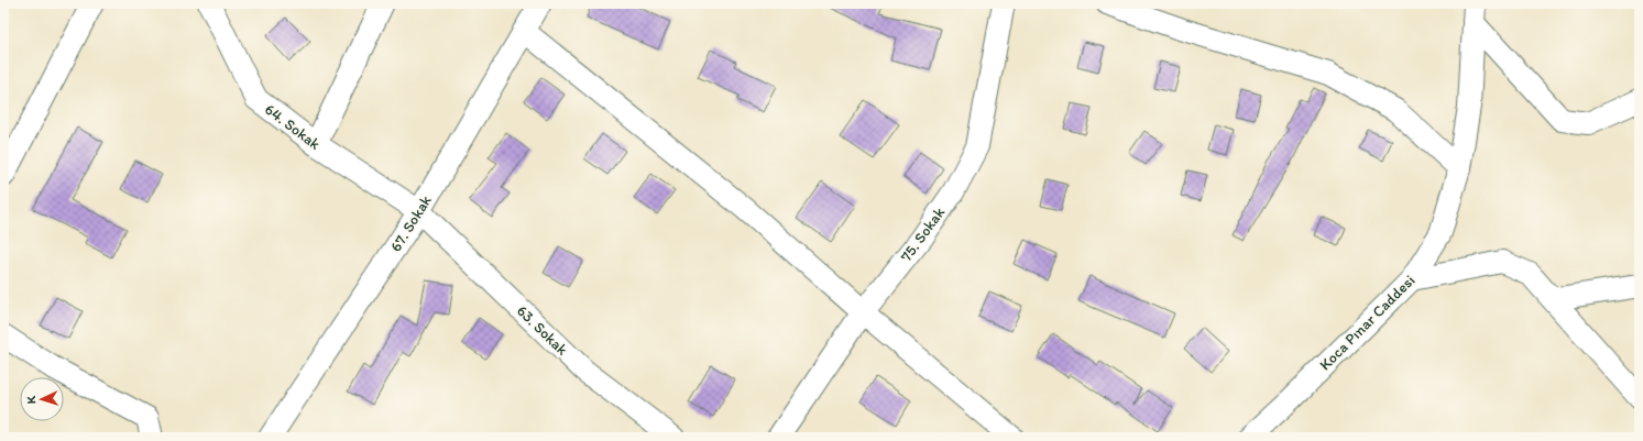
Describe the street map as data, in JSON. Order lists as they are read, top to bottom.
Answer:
{
  "streets": {
    "street": [
      "64. Sokak",
      "67. Sokak",
      "75. Sokak",
      "Koca Pınar Caddesi",
      "63. Sokak"
    ]
  },
  "crossings": [
    ["64. Sokak", "67. Sokak"],
    ["64. Sokak", "63. Sokak"],
    ["67. Sokak", "63. Sokak"]
  ],
  "north": "left"
}
